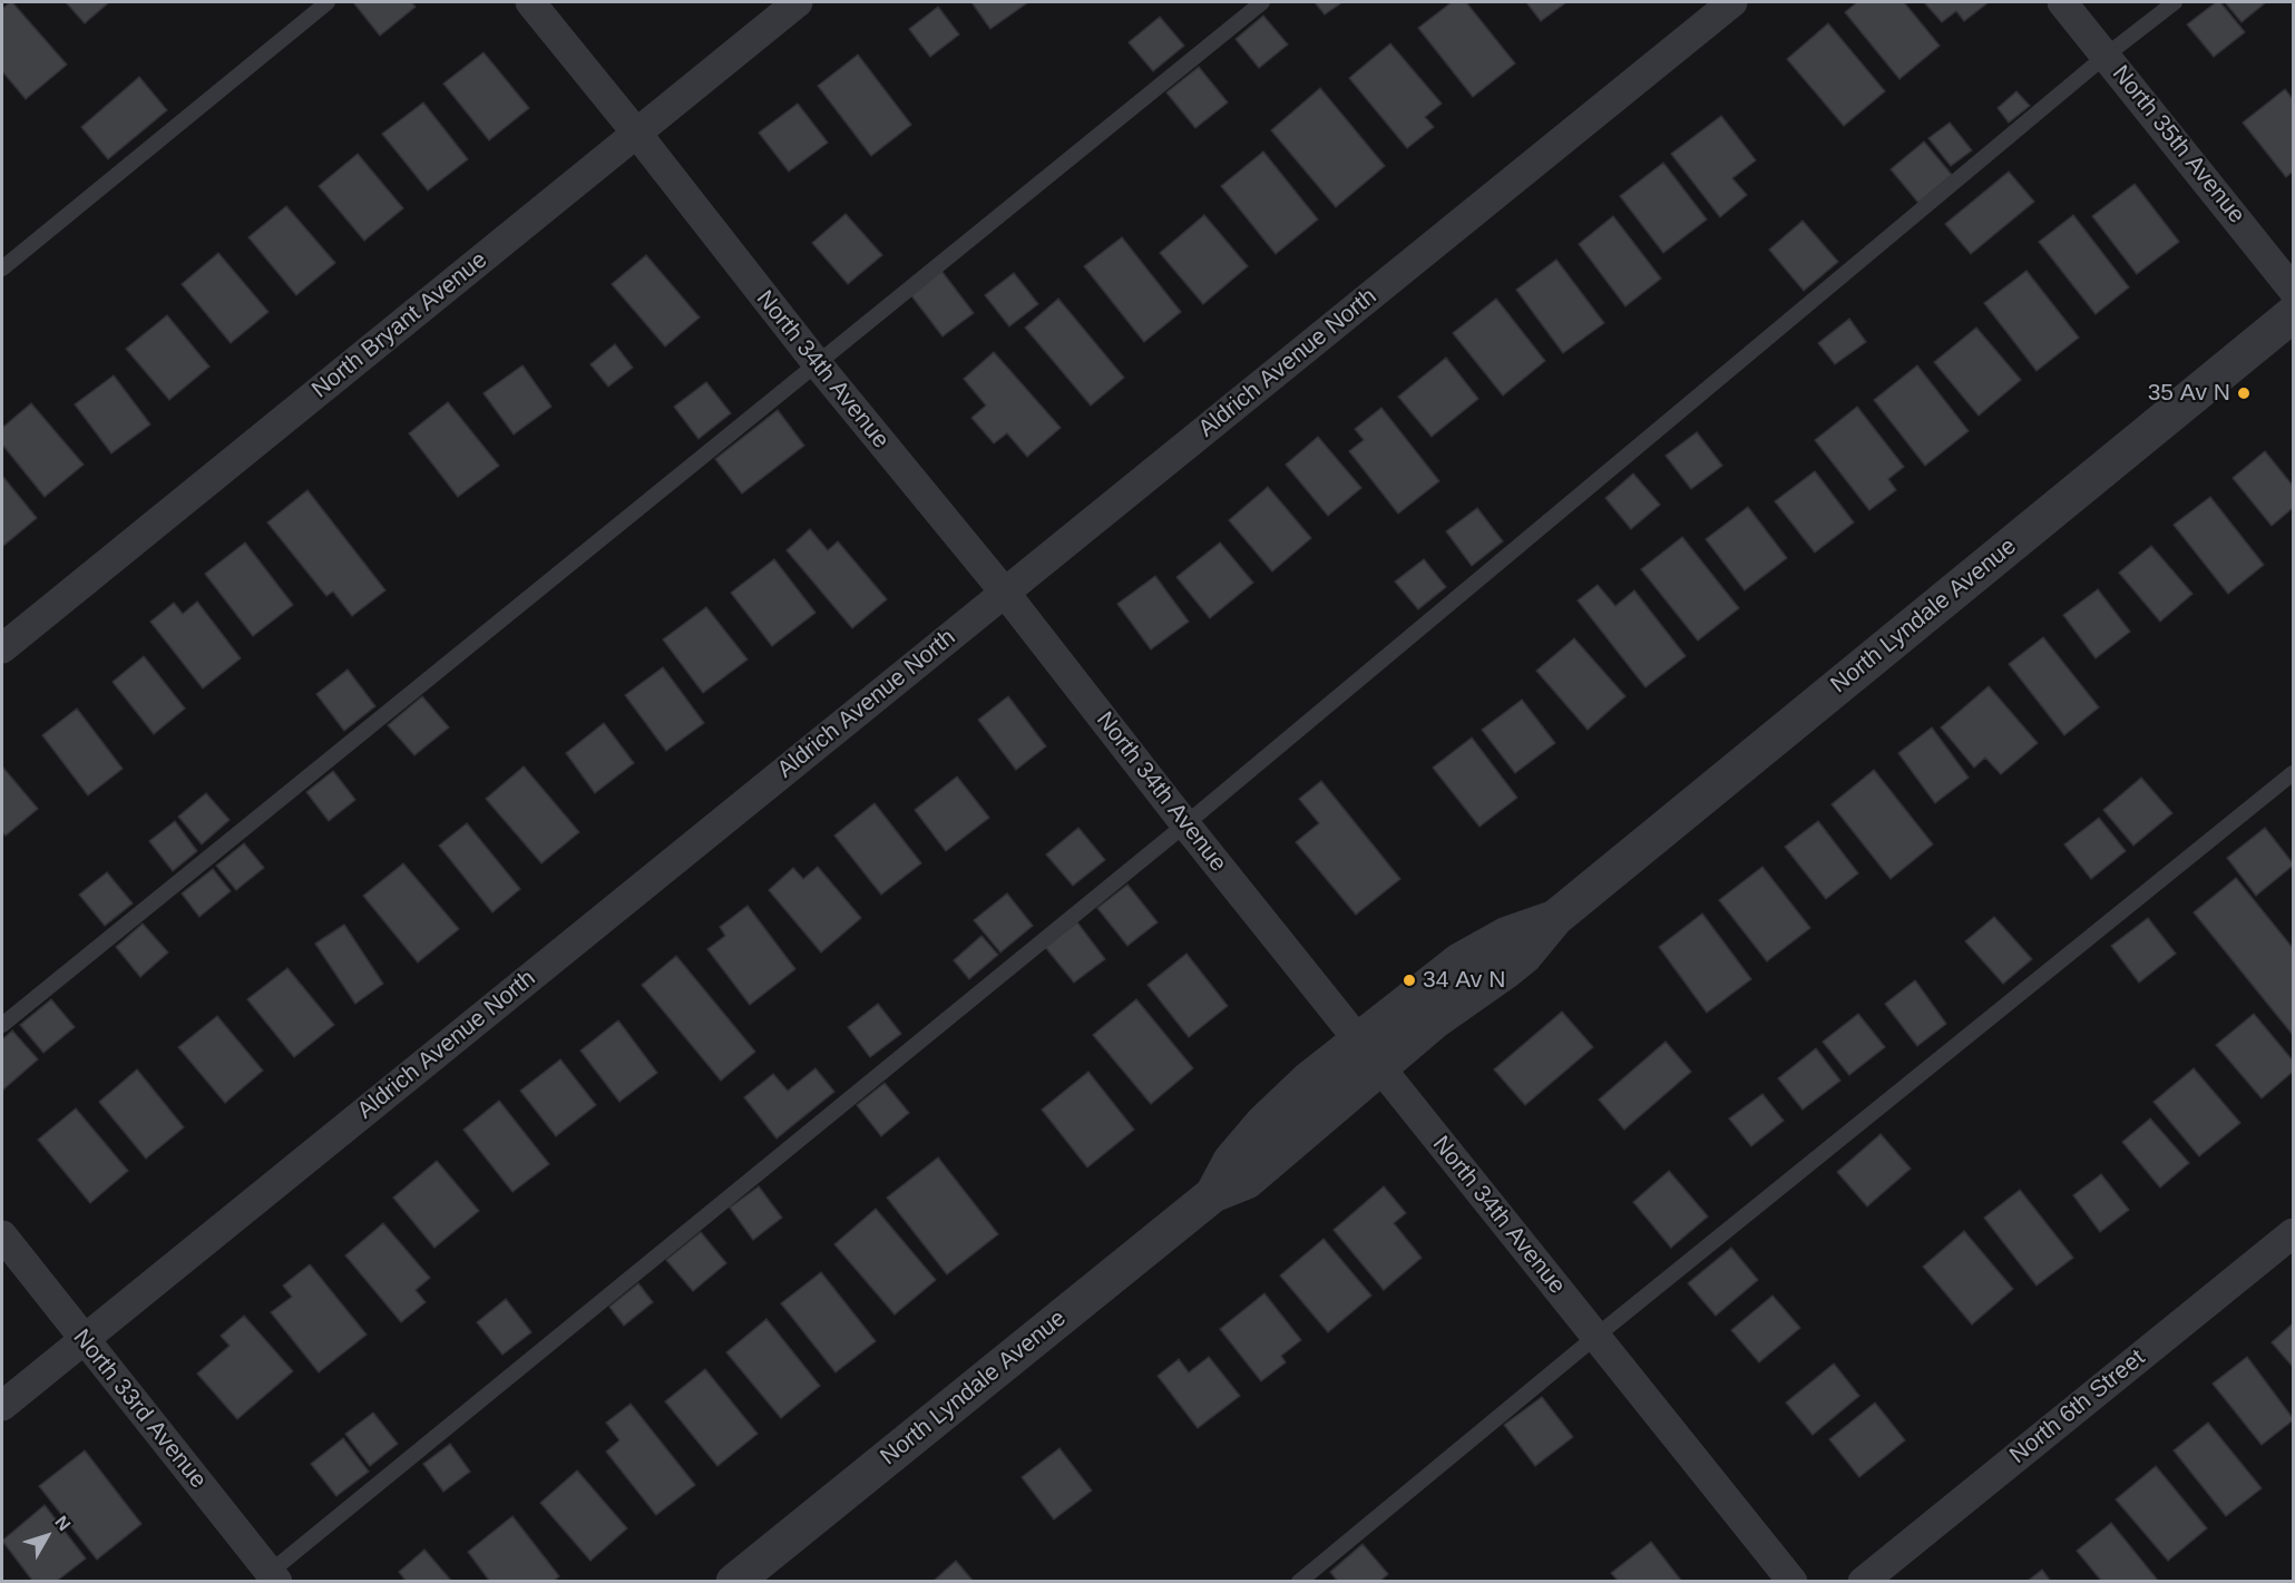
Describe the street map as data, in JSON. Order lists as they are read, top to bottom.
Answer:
{
  "streets": {
    "street": [
      "North 35th Avenue",
      "North Bryant Avenue",
      "Aldrich Avenue North",
      "North 34th Avenue",
      "North Lyndale Avenue",
      "North 6th Street",
      "North 33rd Avenue"
    ]
  },
  "crossings": [
    ["North Bryant Avenue", "North 34th Avenue"],
    ["Aldrich Avenue North", "North 34th Avenue"],
    ["Aldrich Avenue North", "North 33rd Avenue"],
    ["North 34th Avenue", "North Lyndale Avenue"]
  ],
  "places": ["35 Av N", "34 Av N"],
  "north": "top right"
}
